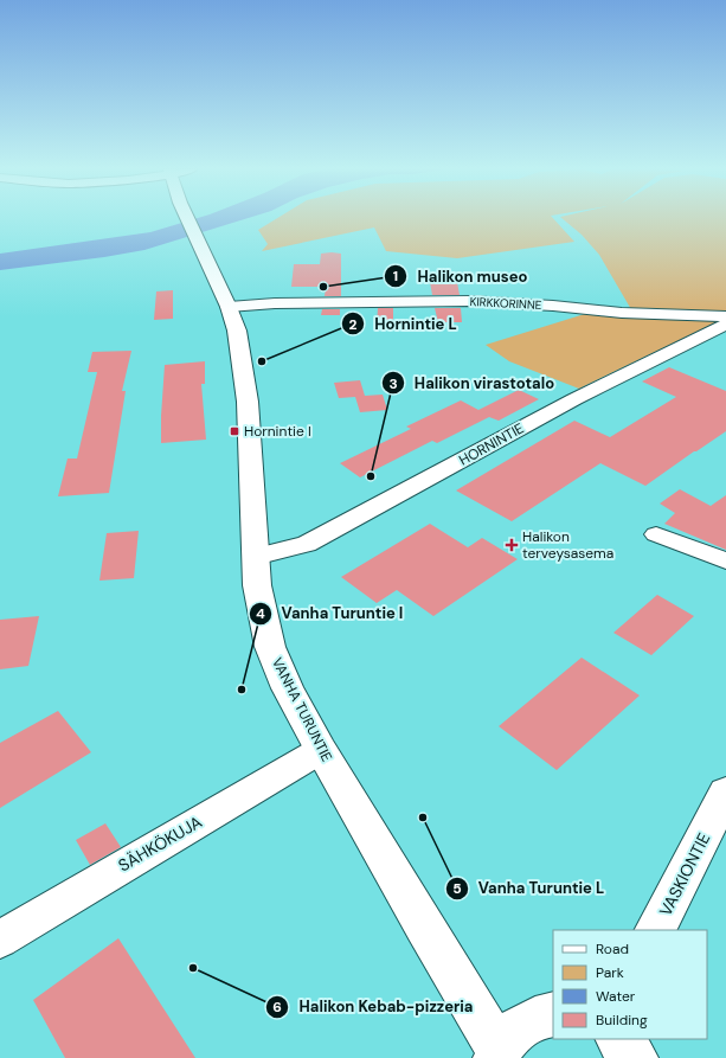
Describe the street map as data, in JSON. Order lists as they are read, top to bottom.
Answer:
{
  "streets": {
    "street": [
      "KIRKKORINNE",
      "HORNINTIE",
      "VANHA TURUNTIE",
      "SÄHKÖKUJA",
      "VASKIONTIE"
    ]
  },
  "crossings": [
    ["KIRKKORINNE", "VANHA TURUNTIE"],
    ["HORNINTIE", "VANHA TURUNTIE"],
    ["VANHA TURUNTIE", "SÄHKÖKUJA"]
  ],
  "places": {
    "other": [
      "Halikon museo",
      "Hornintie L",
      "Halikon virastotalo",
      "Vanha Turuntie I",
      "Vanha Turuntie L",
      "Halikon Kebab-pizzeria"
    ],
    "transit": ["Hornintie I"],
    "health": ["Halikon terveysasema"]
  },
  "legend": [
    "Road",
    "Park",
    "Water",
    "Building"
  ]
}
